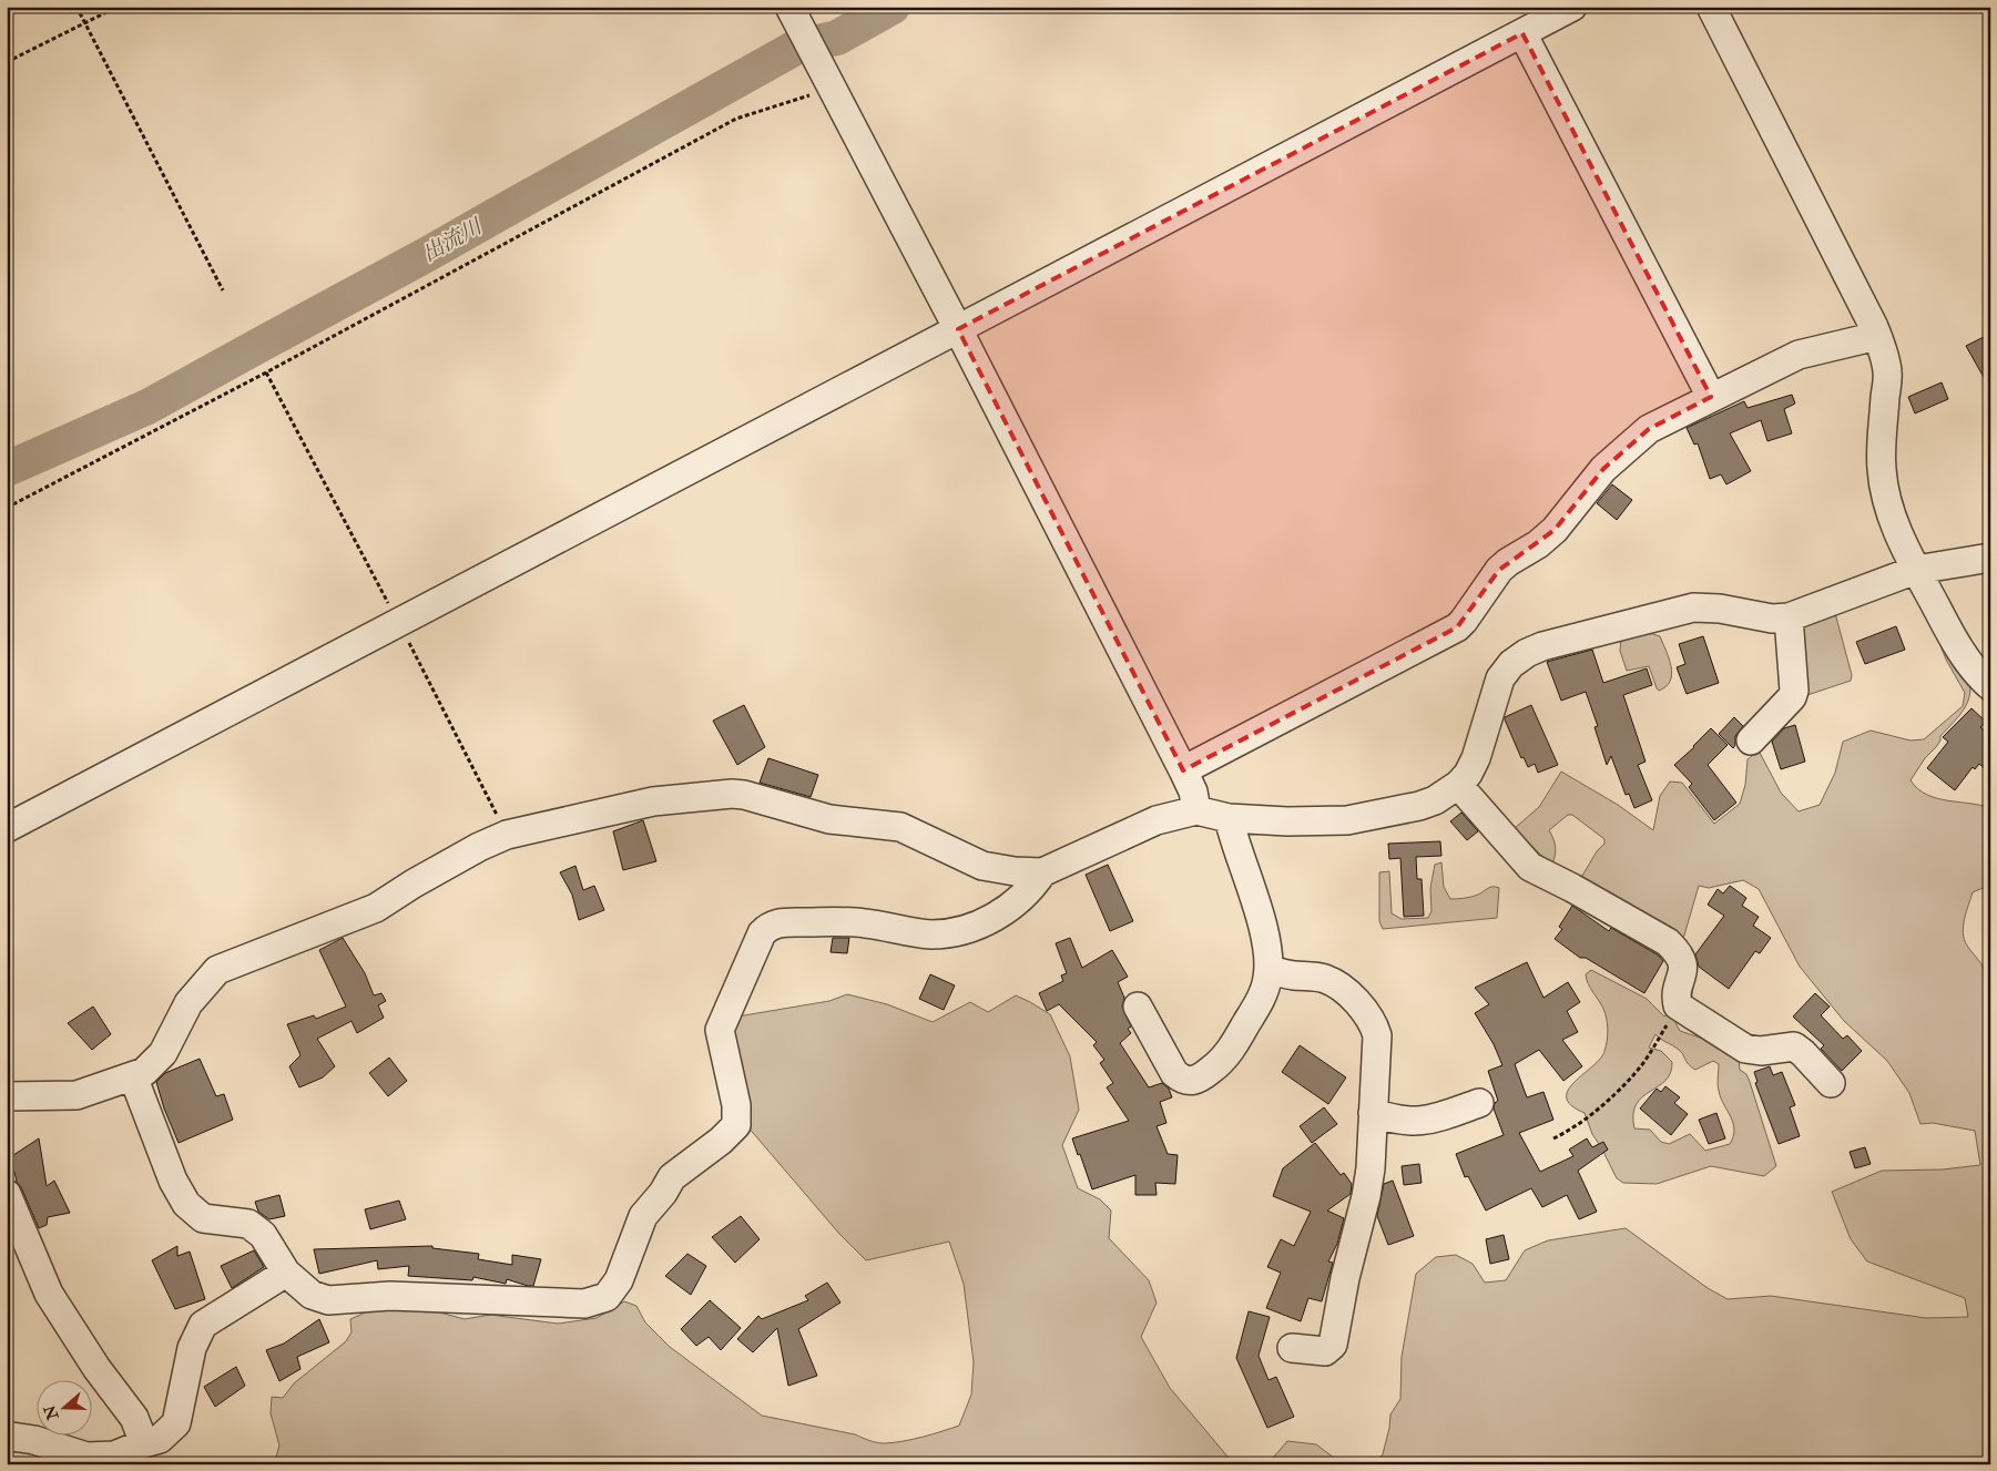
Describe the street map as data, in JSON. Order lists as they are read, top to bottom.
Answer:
{
  "water": ["出流川"],
  "north": "left"
}
